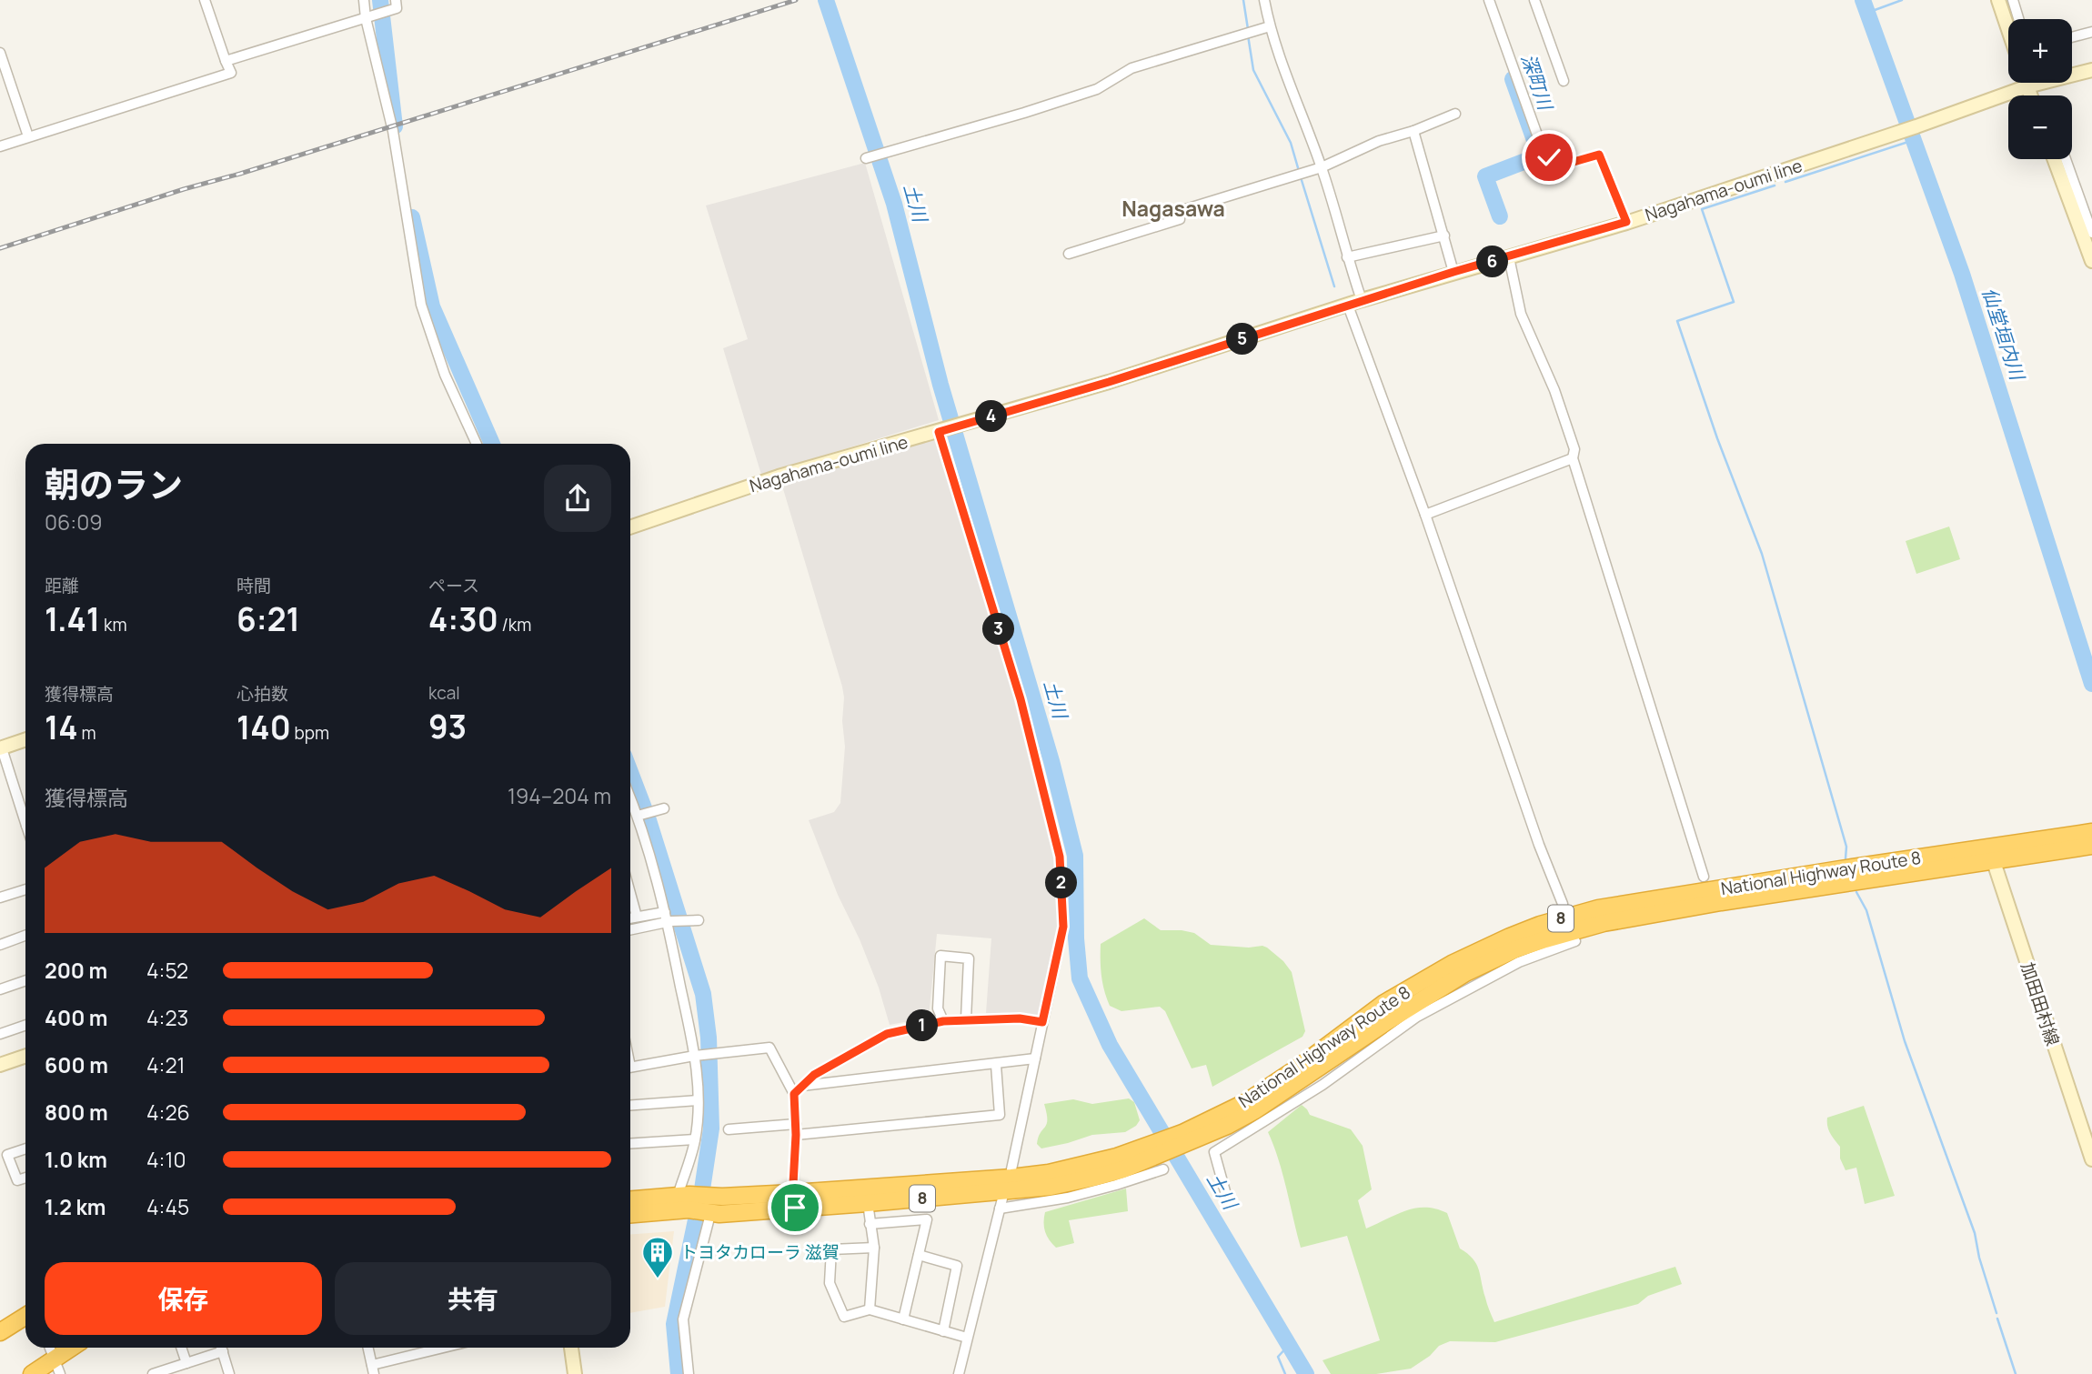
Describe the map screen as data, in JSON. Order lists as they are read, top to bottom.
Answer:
{
  "streets": {
    "highway": ["National Highway Route 8", "8"],
    "main road": ["Nagahama-oumi line", "加田田村線"]
  },
  "crossings": [
    ["National Highway Route 8", "加田田村線"]
  ],
  "districts": ["Nagasawa"],
  "water": ["深町川", "土川", "仙堂垣内川"],
  "places": {
    "building": ["トヨタカローラ 滋賀"]
  },
  "page": {
    "map_buttons": ["+", "−"],
    "pins": [
      "6",
      "5",
      "4",
      "3",
      "2",
      "1"
    ],
    "heading": ["朝のラン", "06:09"],
    "stats": [
      ["距離", "1.41 km"],
      ["時間", "6:21"],
      ["ペース", "4:30 /km"],
      ["獲得標高", "14 m"],
      ["心拍数", "140 bpm"],
      ["kcal", "93"]
    ],
    "chart": ["獲得標高", "194–204 m"],
    "list": [
      {
        "name": "200 m",
        "note": "4:52"
      },
      {
        "name": "400 m",
        "note": "4:23"
      },
      {
        "name": "600 m",
        "note": "4:21"
      },
      {
        "name": "800 m",
        "note": "4:26"
      },
      {
        "name": "1.0 km",
        "note": "4:10"
      },
      {
        "name": "1.2 km",
        "note": "4:45"
      }
    ],
    "buttons": ["保存", "共有"]
  }
}
